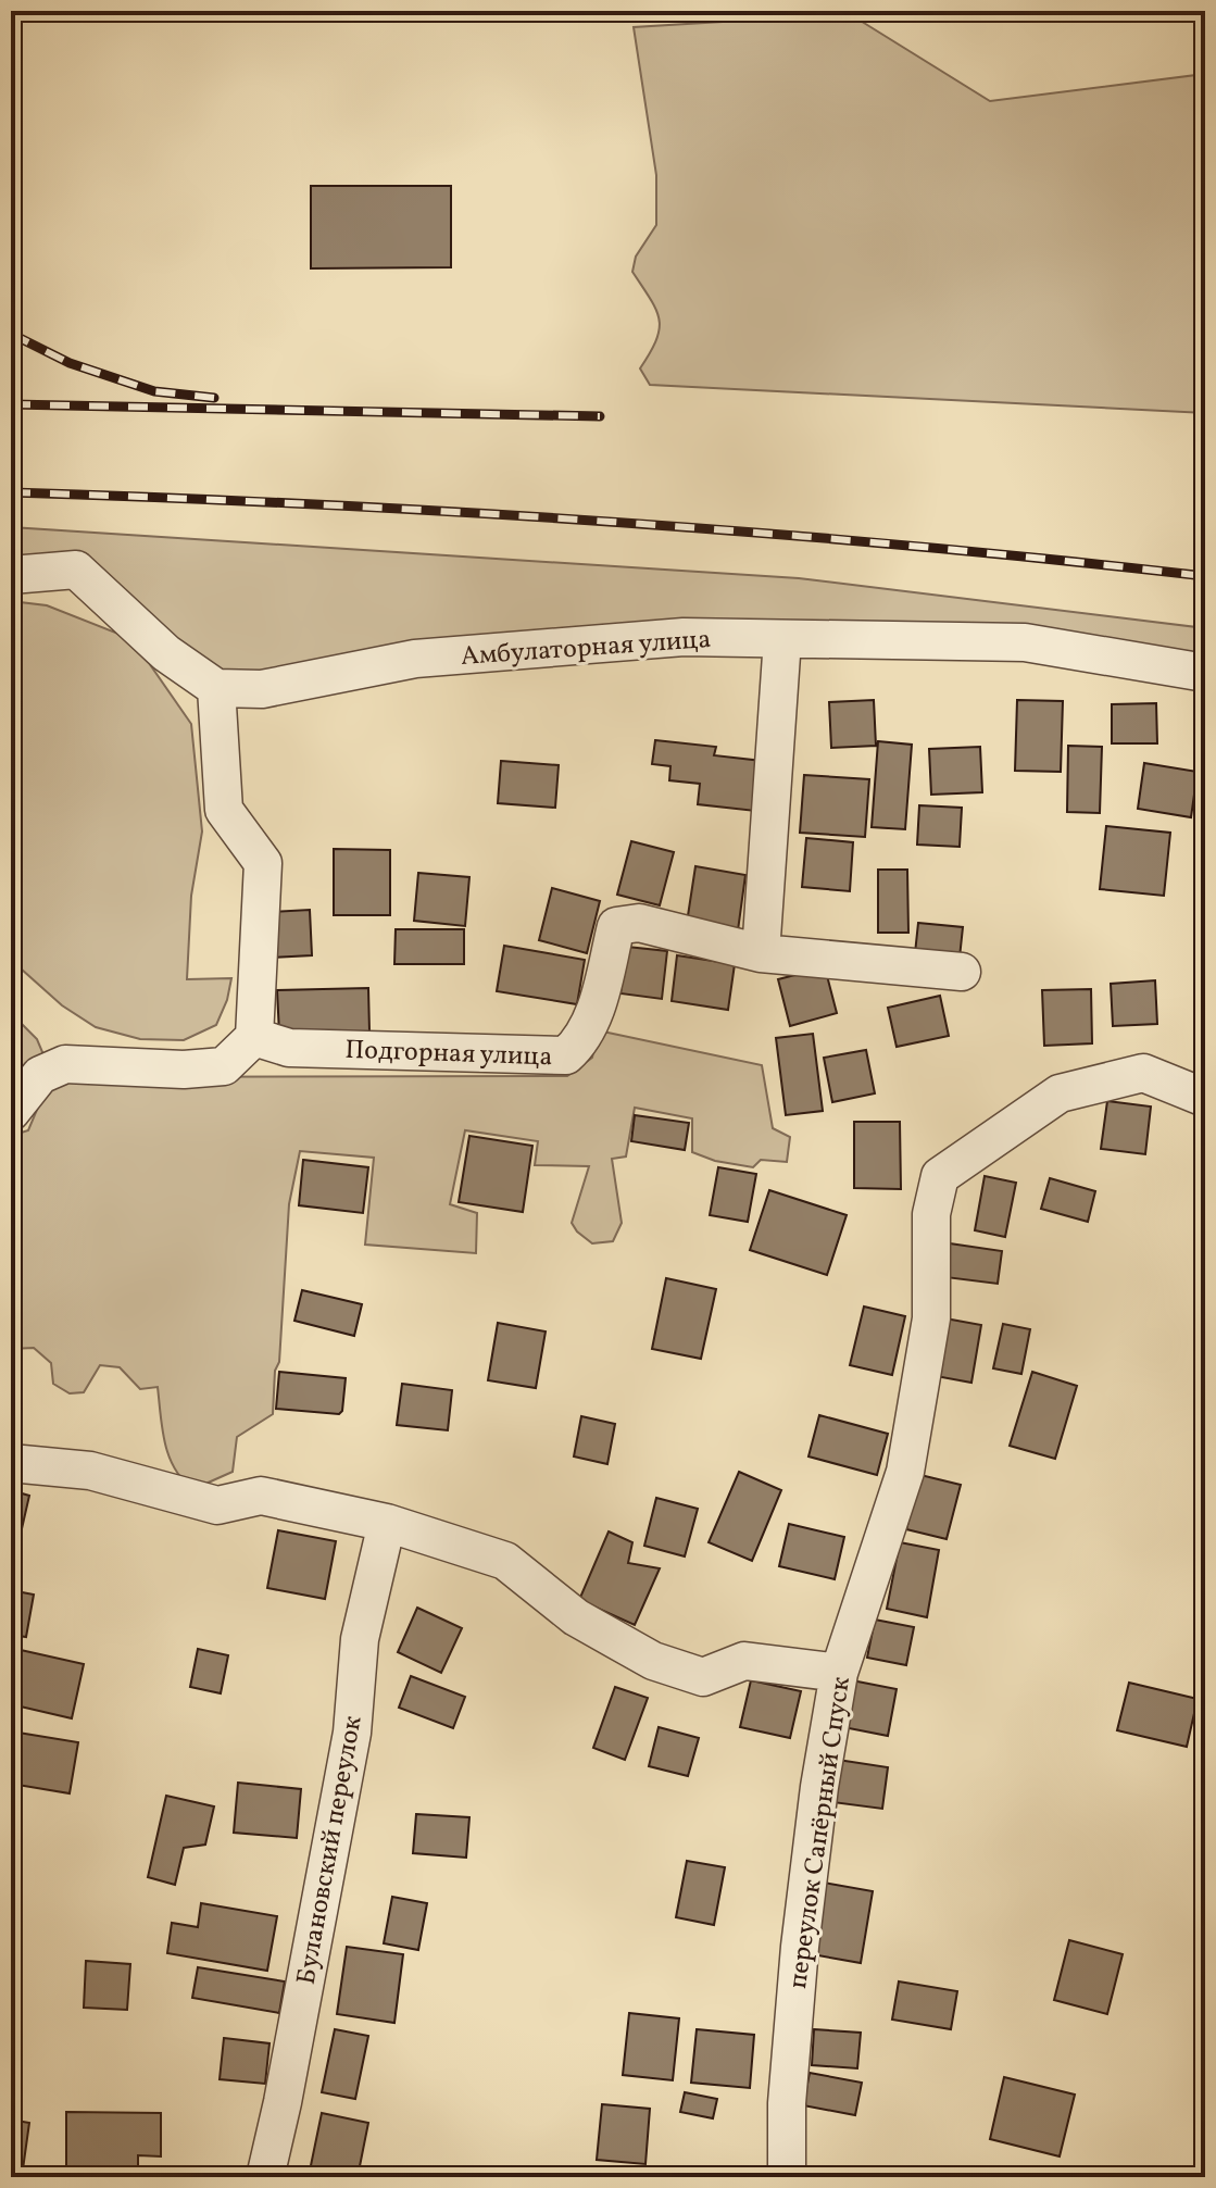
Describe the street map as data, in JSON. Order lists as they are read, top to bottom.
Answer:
{
  "streets": {
    "street": [
      "Амбулаторная улица",
      "Подгорная улица",
      "переулок Сапёрный Спуск",
      "Булановский переулок"
    ]
  }
}
